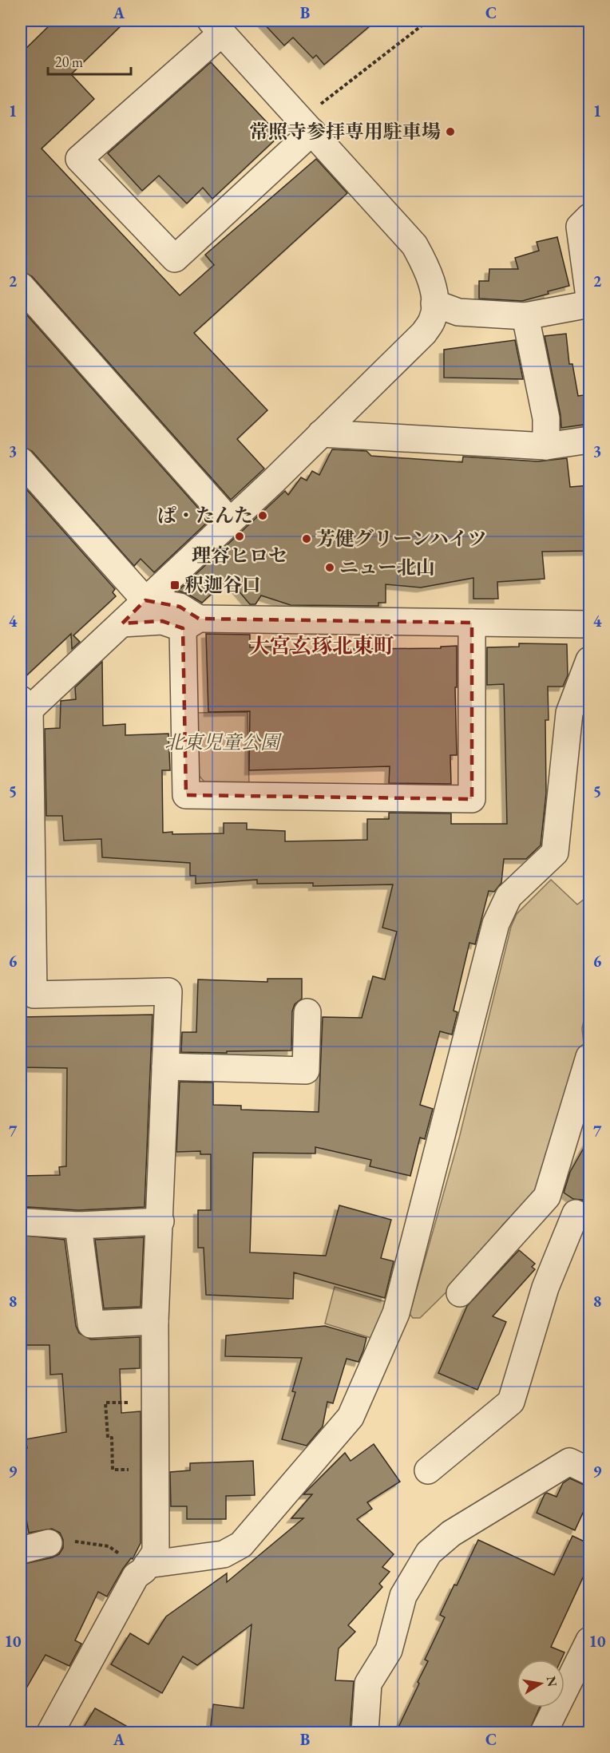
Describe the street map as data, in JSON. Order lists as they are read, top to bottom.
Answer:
{
  "districts": ["大宮玄琢北東町"],
  "parks": ["北東児童公園"],
  "places": {
    "other": [
      "常照寺参拝専用駐車場",
      "ぱ・たんた",
      "理容ヒロセ",
      "芳健グリーンハイツ",
      "ニュー北山"
    ],
    "transit": ["釈迦谷口"]
  },
  "scale_bar": "20 m",
  "north": "right",
  "grid": {
    "columns": ["A", "B", "C"],
    "rows": [
      "1",
      "2",
      "3",
      "4",
      "5",
      "6",
      "7",
      "8",
      "9",
      "10"
    ]
  }
}
